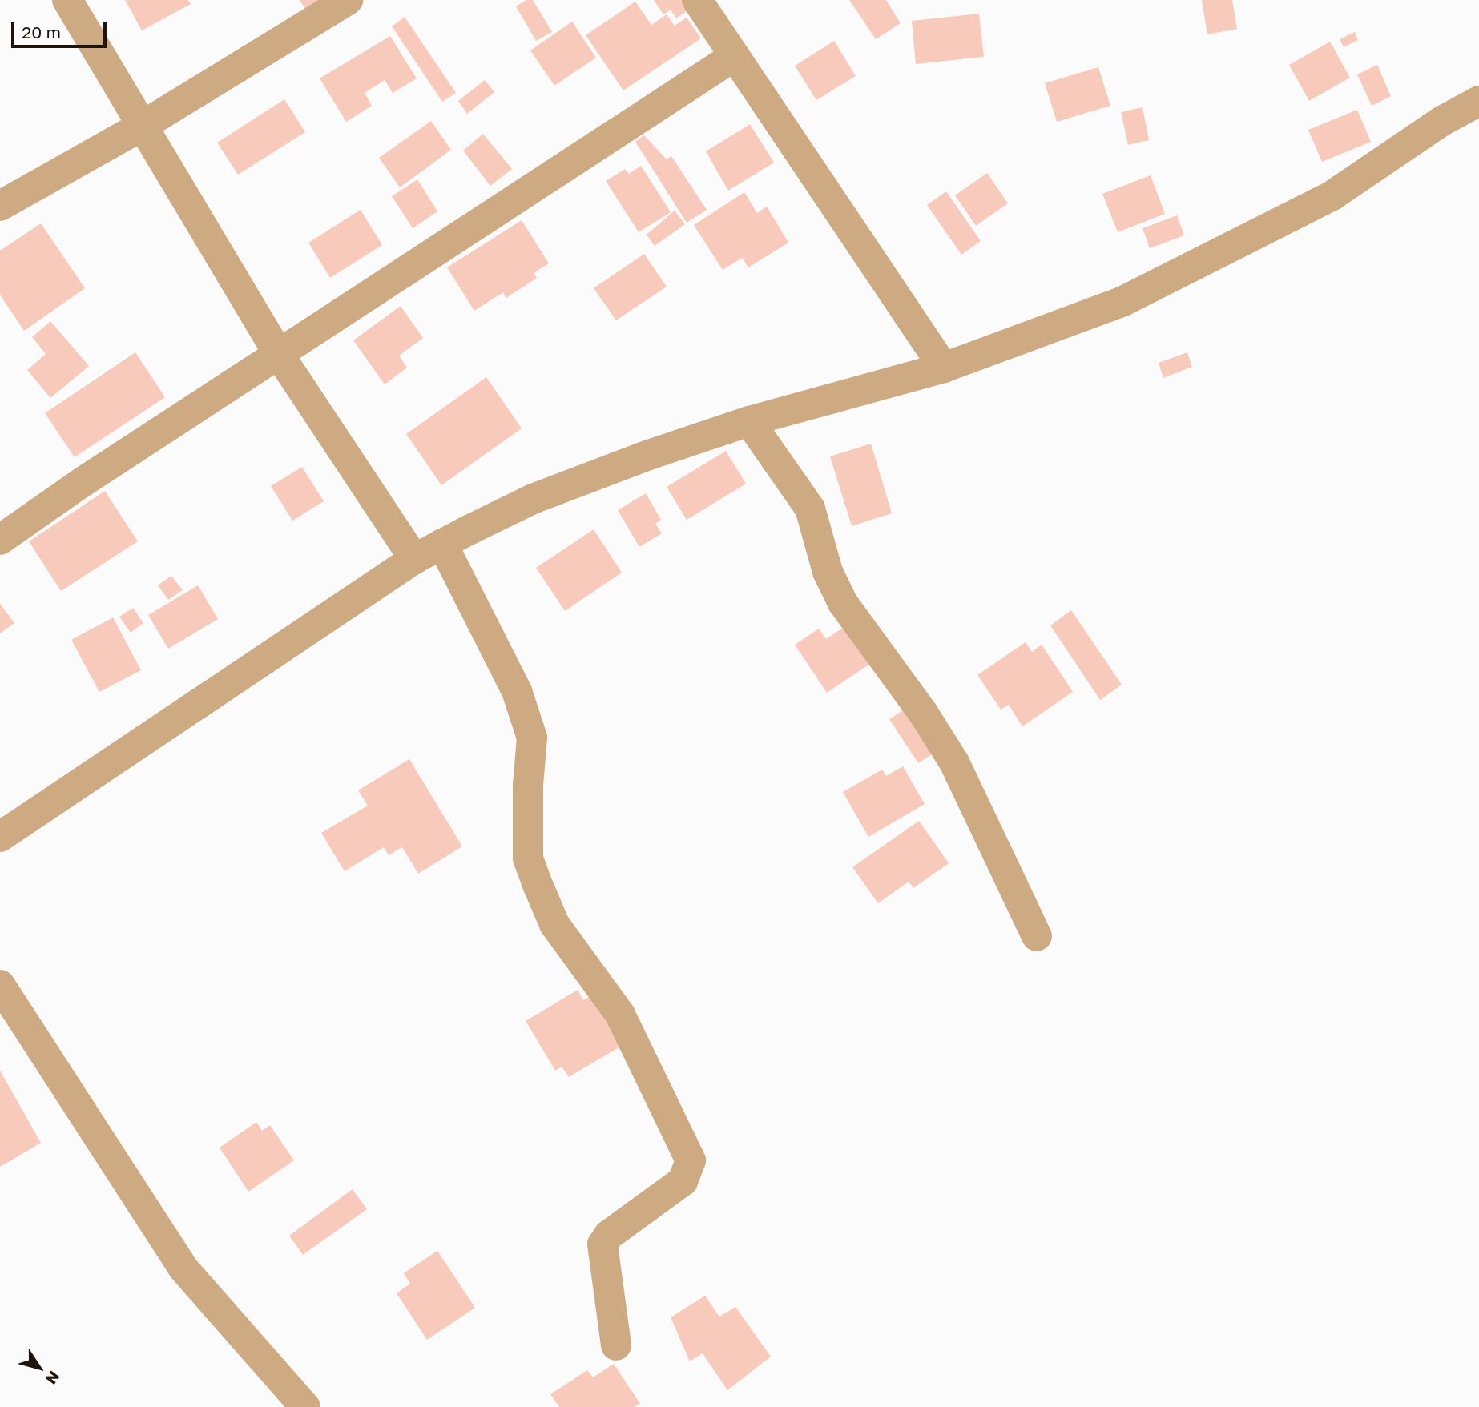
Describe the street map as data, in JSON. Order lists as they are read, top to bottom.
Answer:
{
  "scale_bar": "20 m",
  "north": "bottom right"
}
